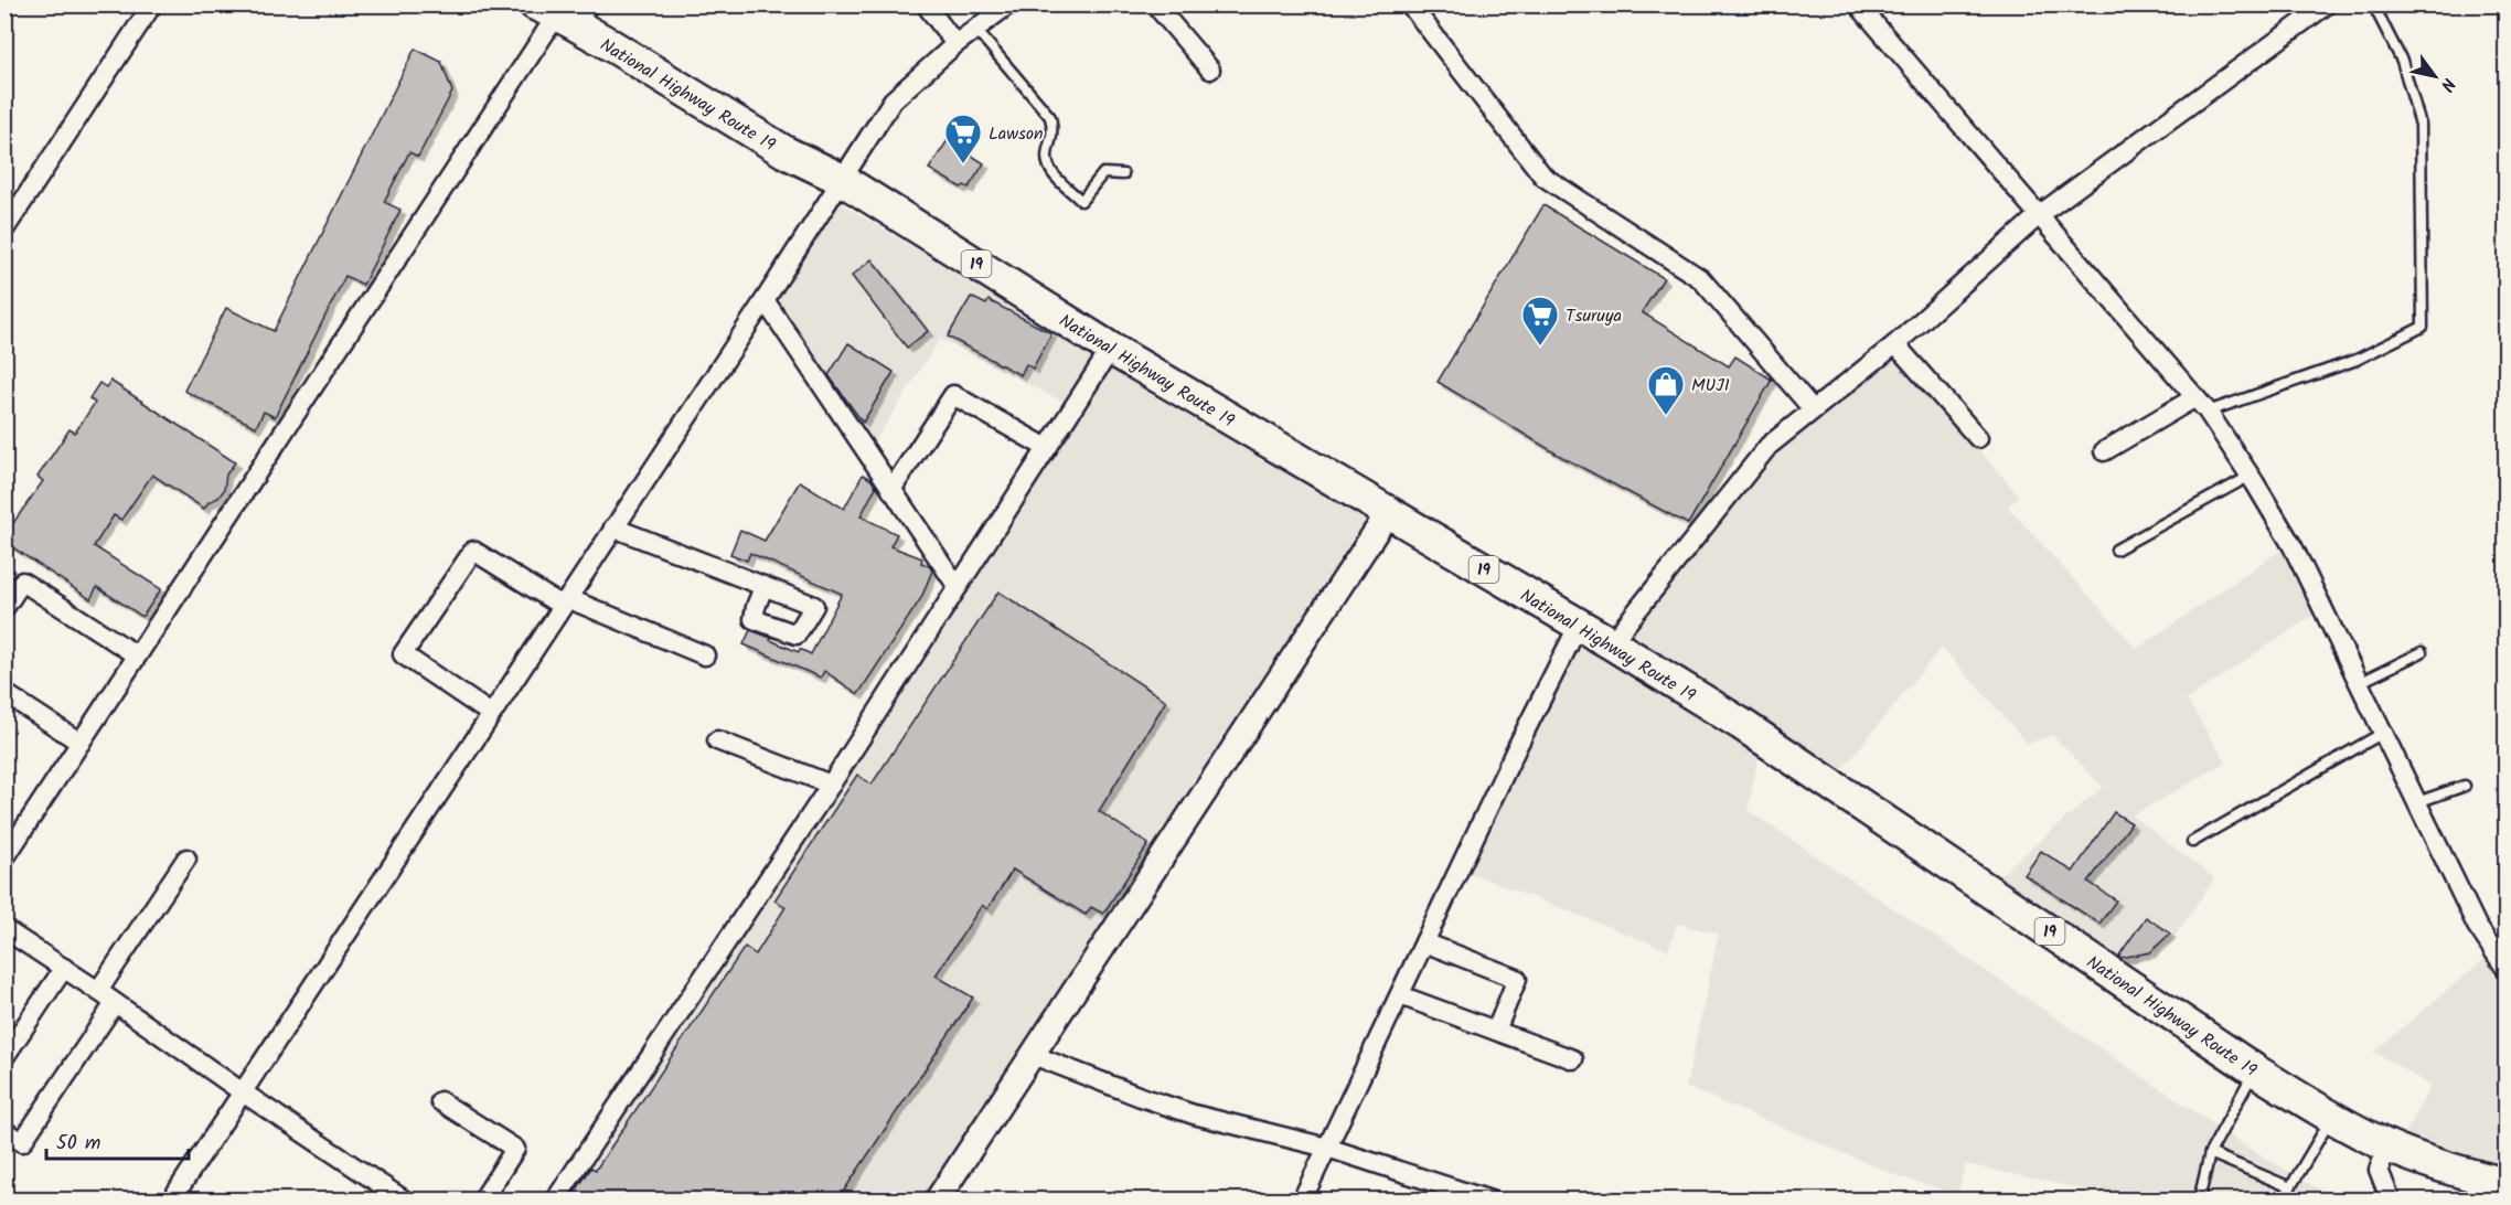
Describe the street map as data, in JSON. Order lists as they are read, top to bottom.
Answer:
{
  "streets": {
    "highway": ["National Highway Route 19", "19"]
  },
  "places": {
    "supermarket": ["Lawson", "Tsuruya"],
    "shop": ["MUJI"]
  },
  "scale_bar": "50 m",
  "north": "bottom right"
}
